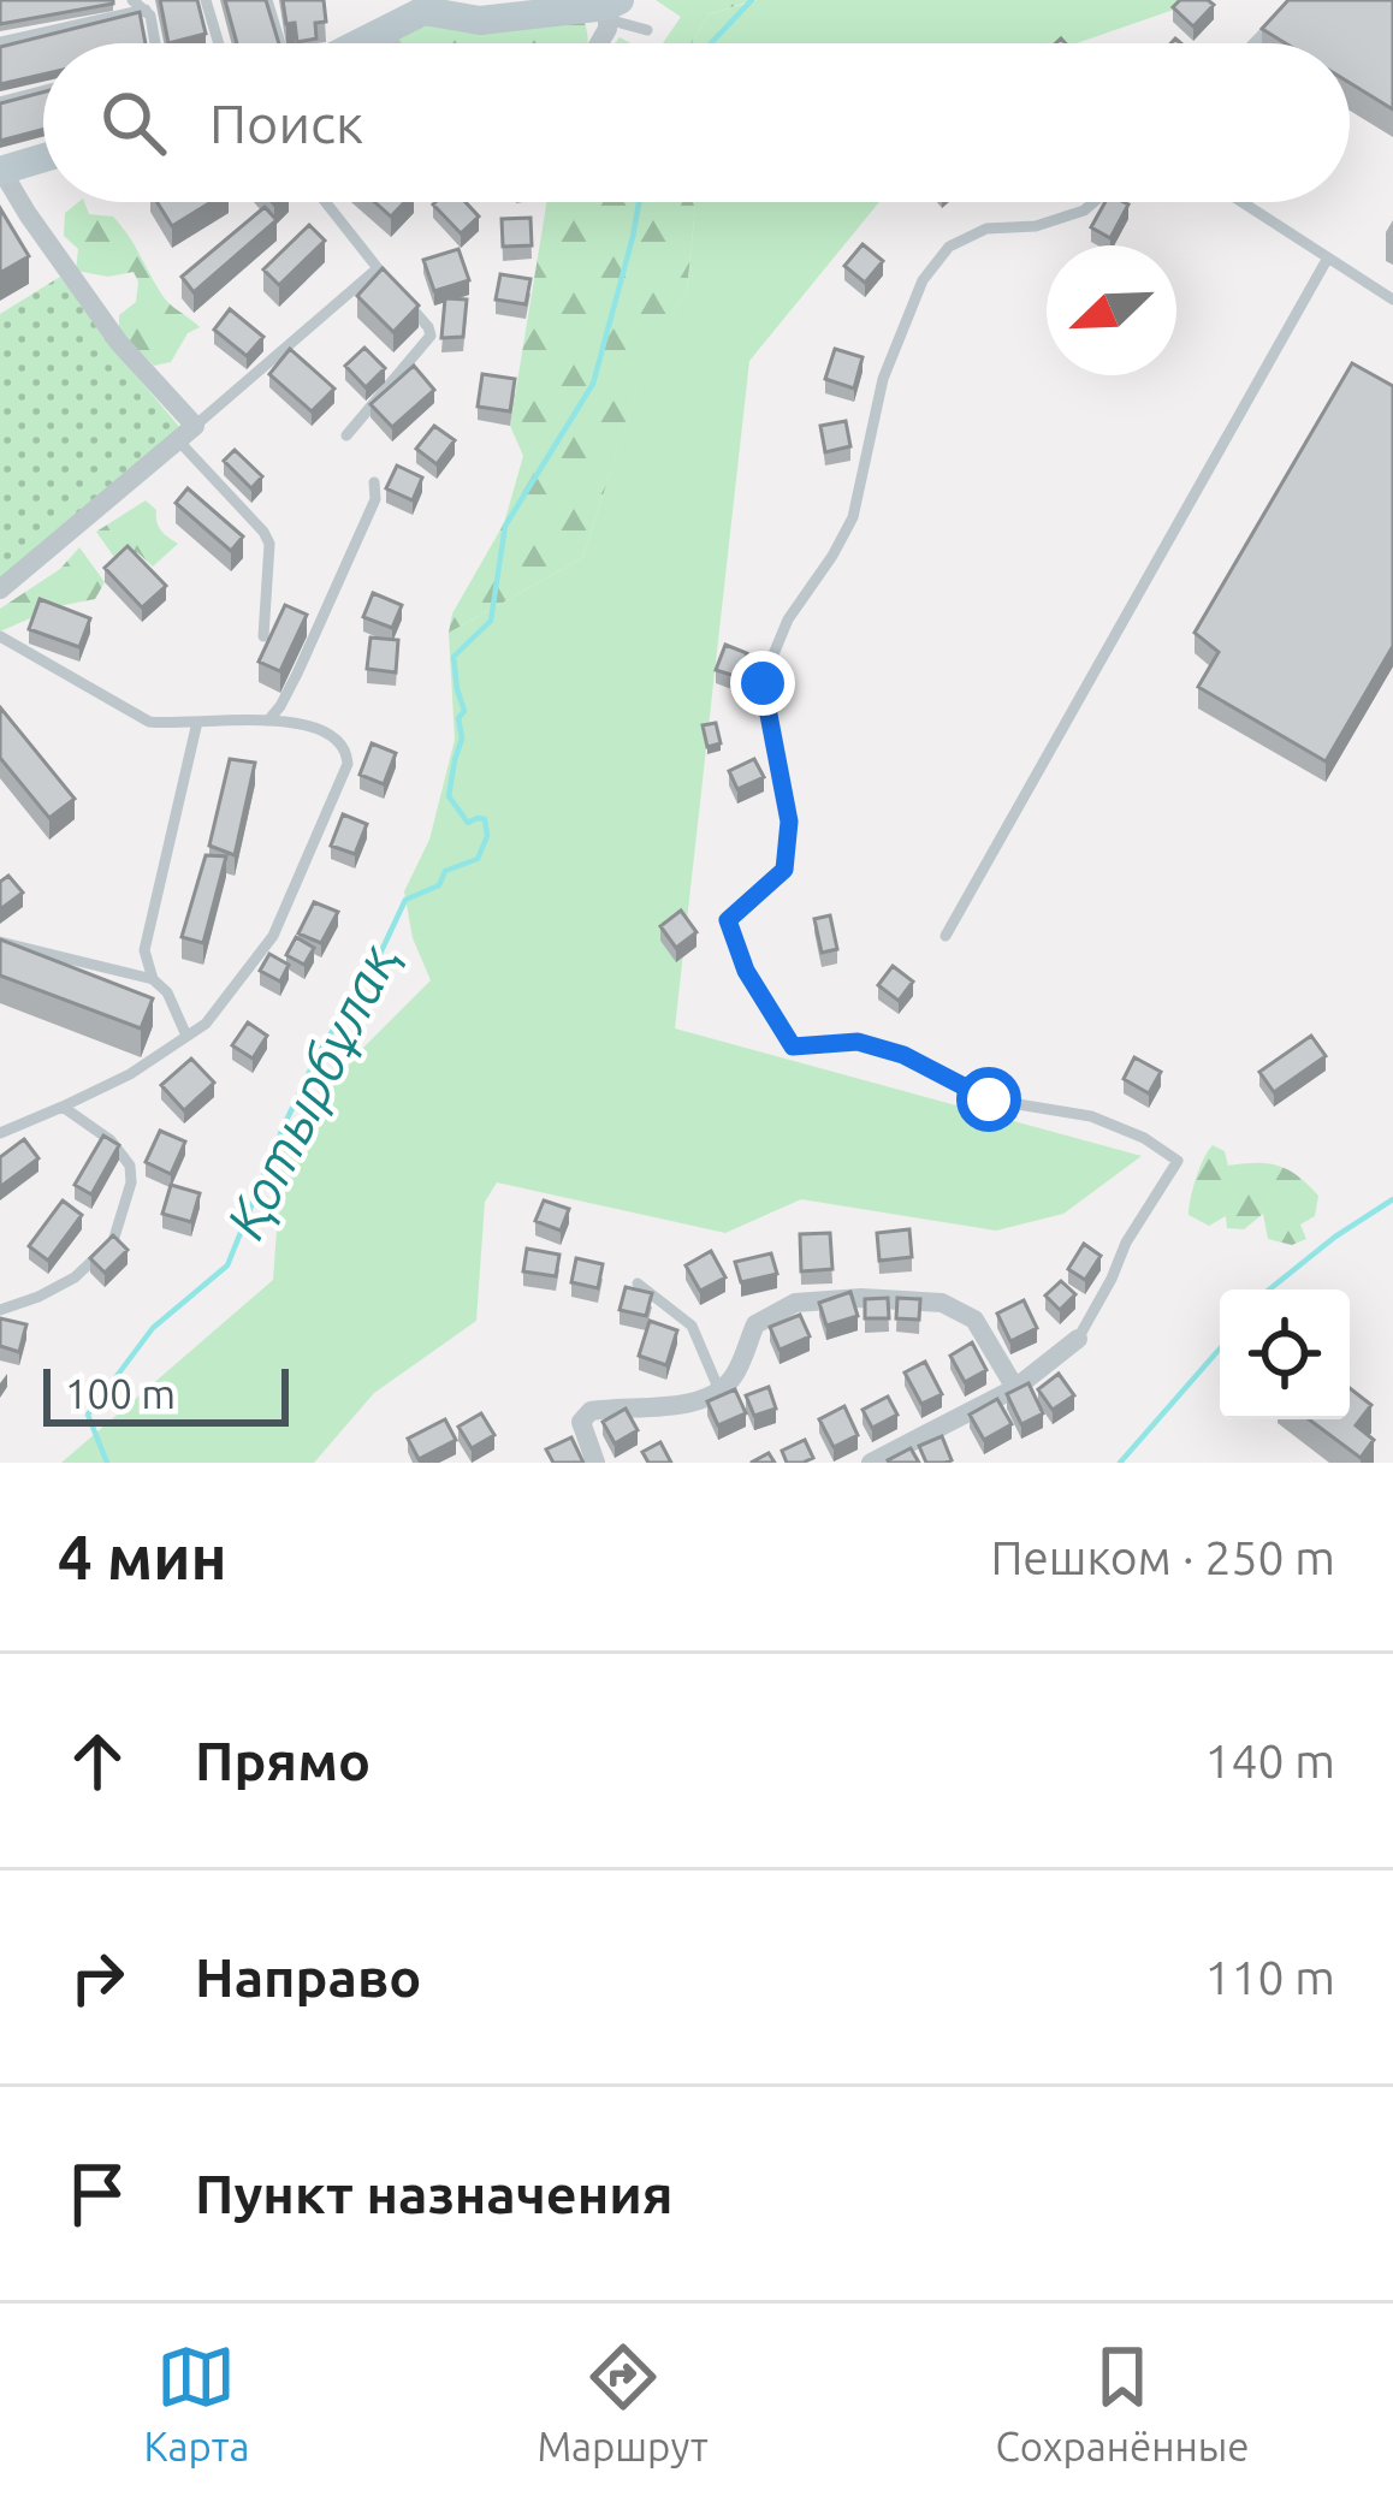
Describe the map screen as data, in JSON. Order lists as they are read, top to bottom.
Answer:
{
  "water": ["Қотырбұлақ"],
  "scale_bar": "100 m",
  "north": "bottom left",
  "page": {
    "search": "Поиск",
    "scale": "100 m",
    "heading": ["4 мин", "Пешком · 250 m"],
    "list": [
      ["Прямо", "140 m"],
      ["Направо", "110 m"],
      "Пункт назначения"
    ],
    "nav": ["Карта", "Маршрут", "Сохранённые"]
  }
}
